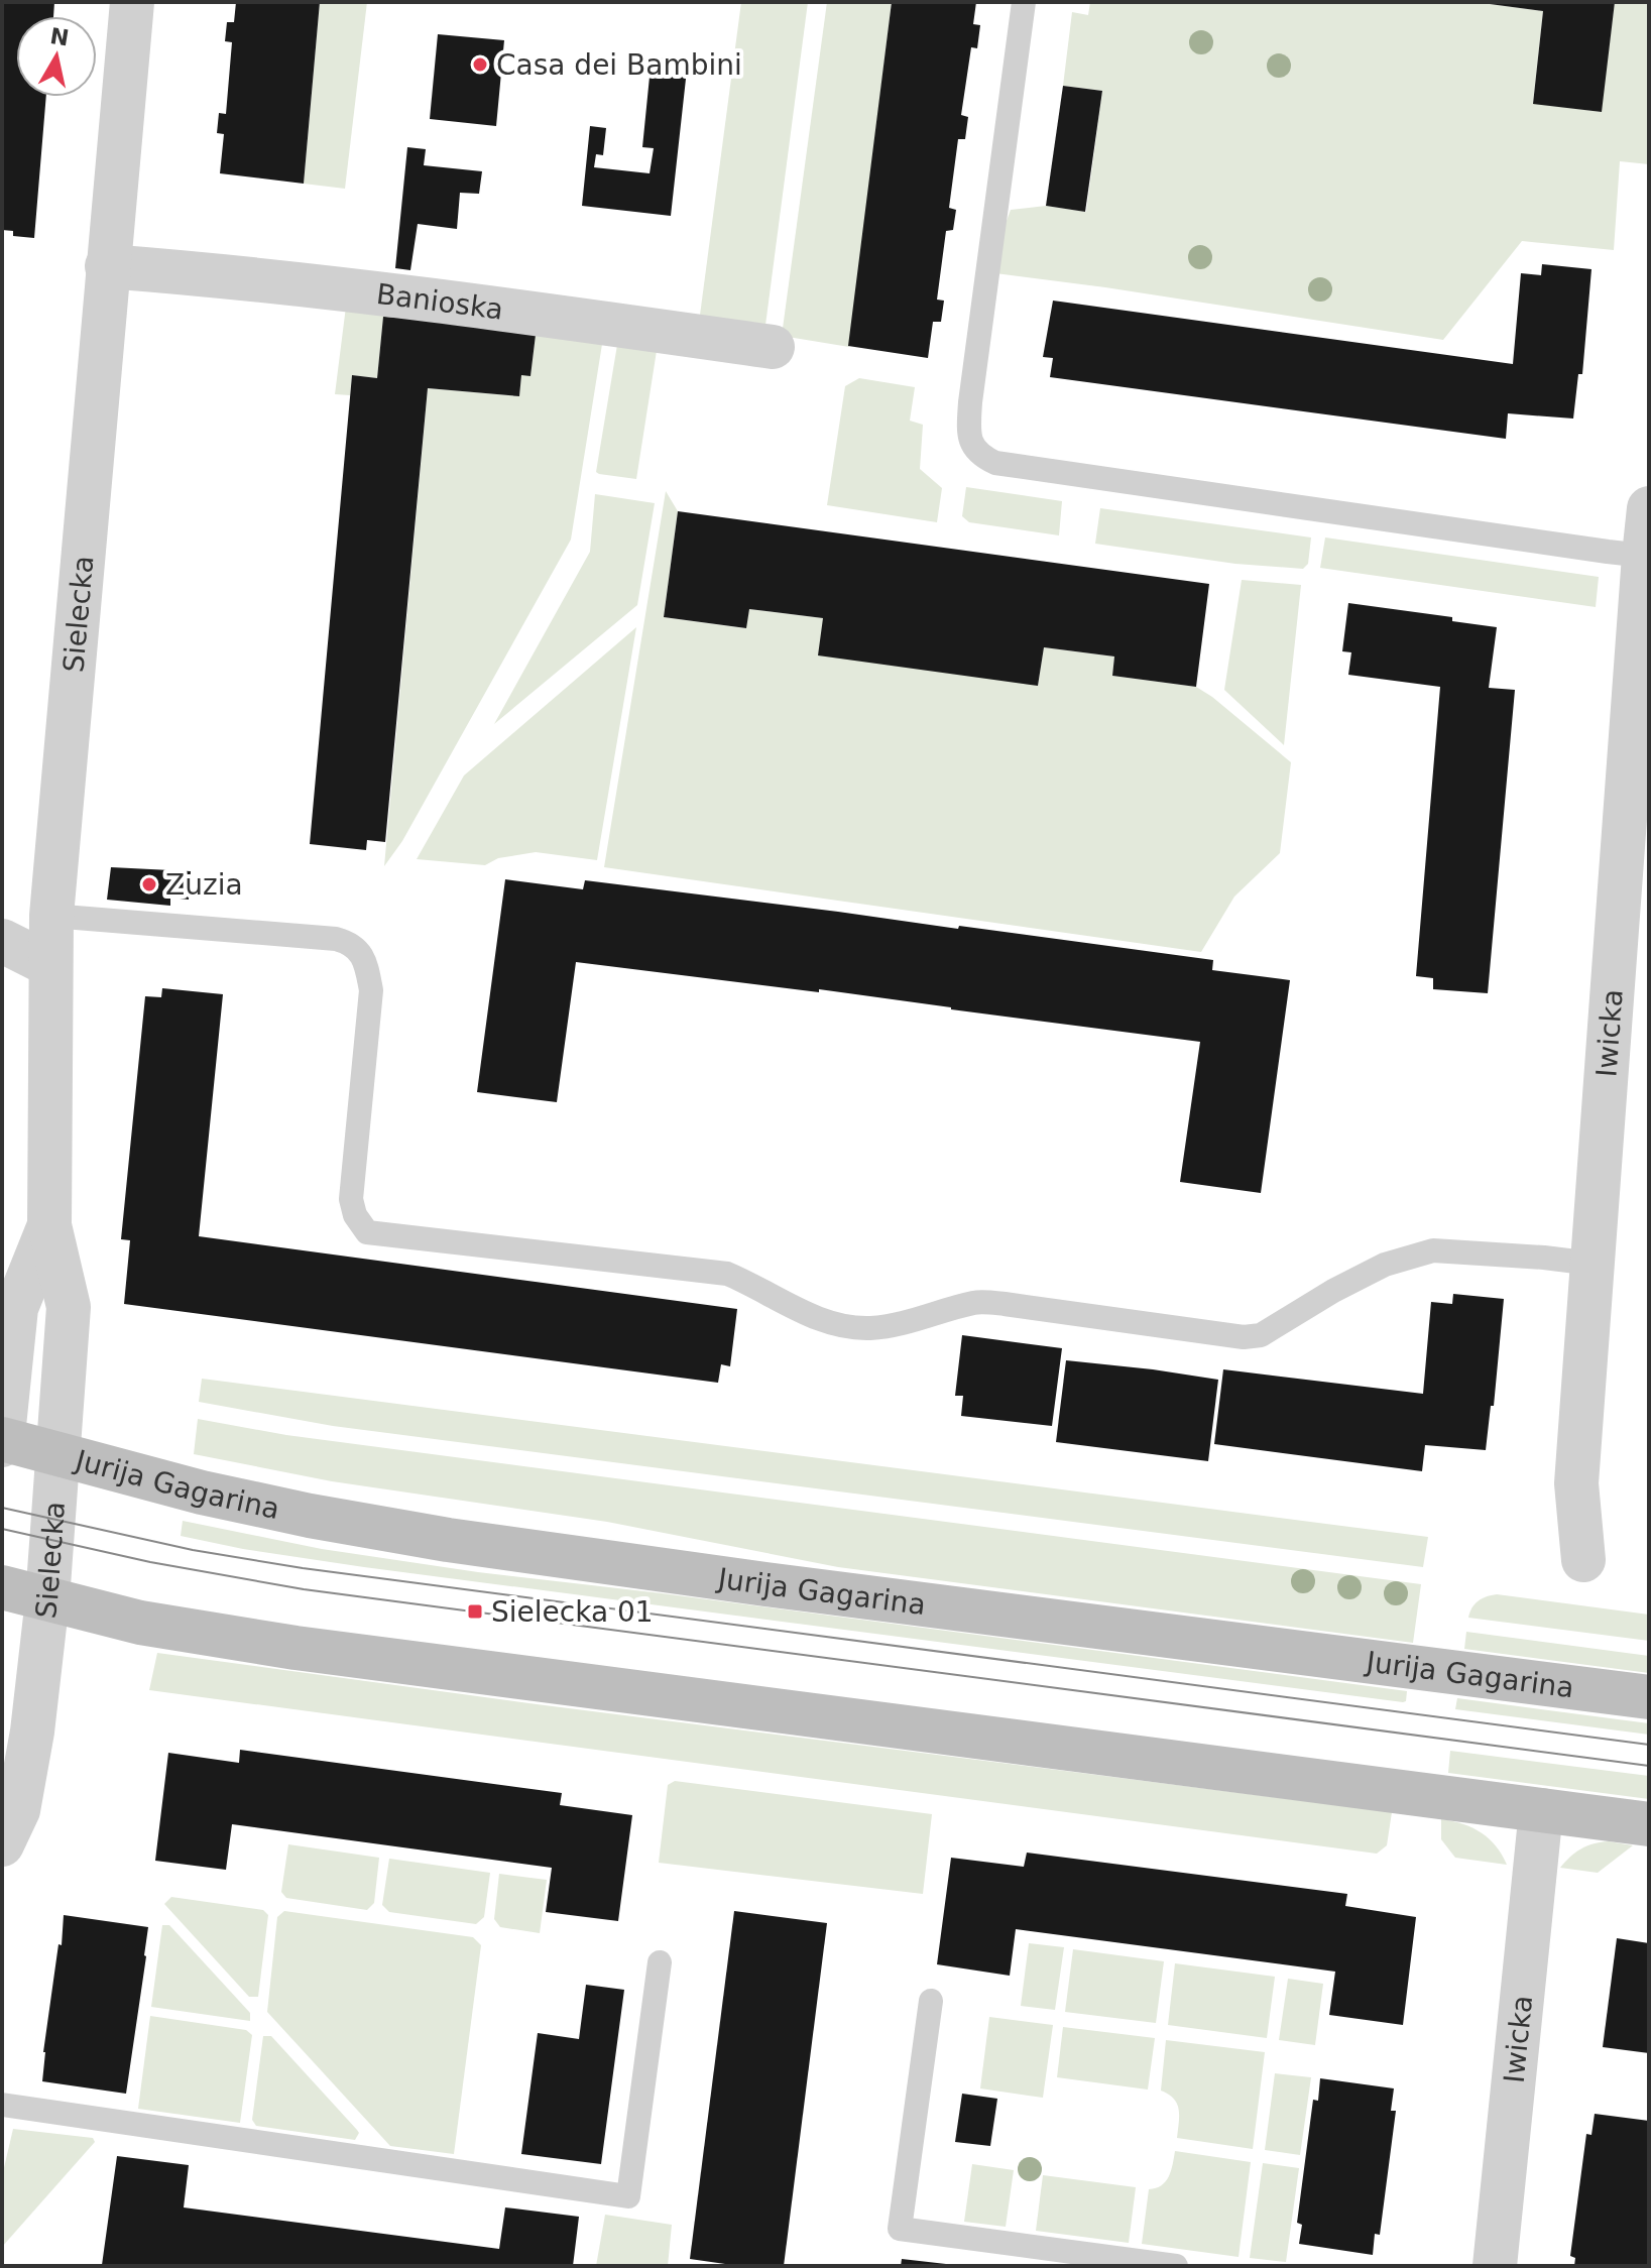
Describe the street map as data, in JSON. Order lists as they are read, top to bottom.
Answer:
{
  "streets": {
    "main road": ["Jurija Gagarina"],
    "street": ["Banioska", "Sielecka", "Iwicka"]
  },
  "crossings": [
    ["Banioska", "Sielecka"],
    ["Sielecka", "Jurija Gagarina"]
  ],
  "places": {
    "other": ["Casa dei Bambini", "Zuzia"],
    "transit": ["Sielecka 01"]
  },
  "north": "top"
}
